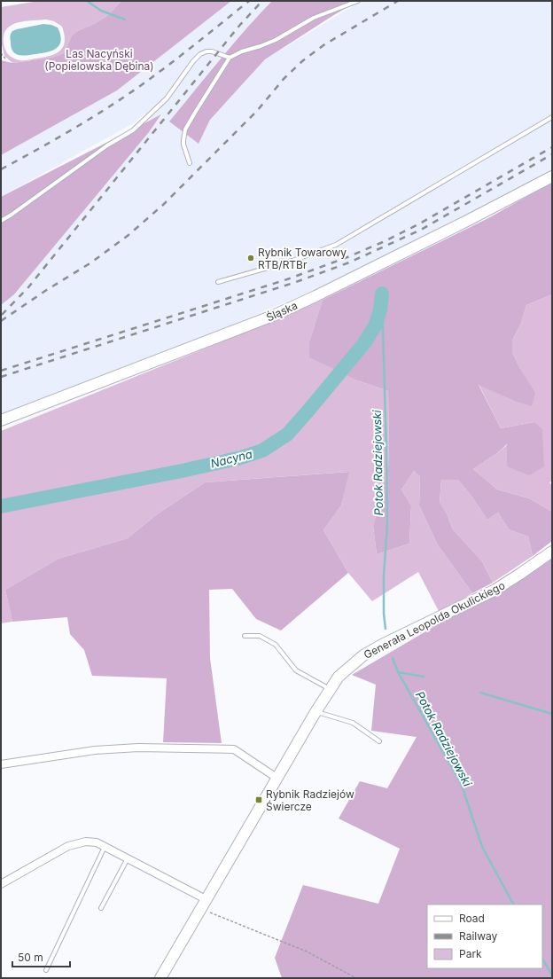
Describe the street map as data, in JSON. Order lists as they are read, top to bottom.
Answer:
{
  "streets": {
    "street": ["Śląska", "Generała Leopolda Okulickiego"]
  },
  "water": ["Nacyna", "Potok Radziejowski"],
  "parks": ["Las Nacyński (Popielowska Dębina)"],
  "places": {
    "other": ["Rybnik Towarowy RTB/RTBr"],
    "transit": ["Rybnik Radziejów Świercze"]
  },
  "legend": ["Road", "Railway", "Park"],
  "scale_bar": "50 m"
}
